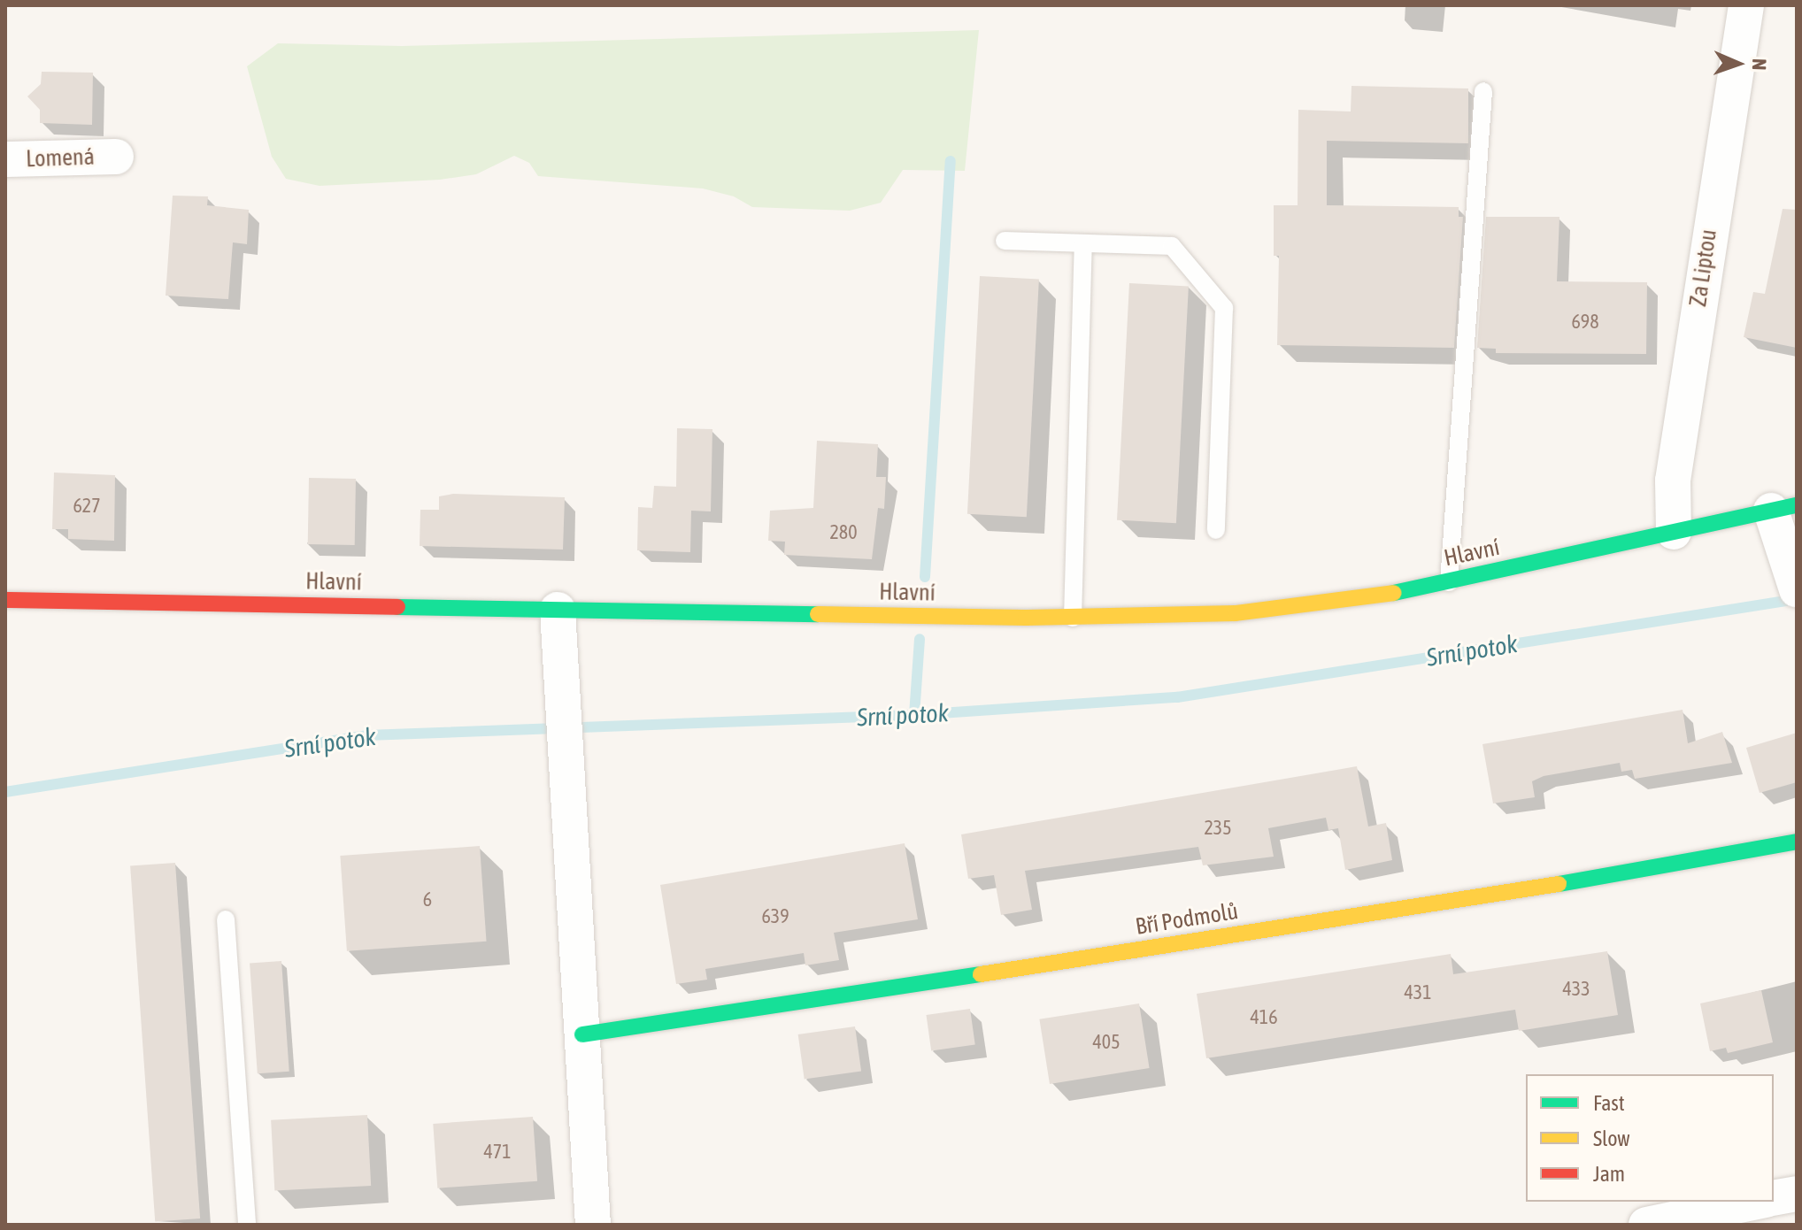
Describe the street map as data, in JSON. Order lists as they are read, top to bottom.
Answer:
{
  "streets": {
    "street": [
      "Lomená",
      "Za Liptou",
      "Hlavní",
      "Bří Podmolů"
    ]
  },
  "crossings": [
    ["Za Liptou", "Hlavní"]
  ],
  "water": ["Srní potok"],
  "house_numbers": [
    "698",
    "627",
    "280",
    "235",
    "6",
    "639",
    "433",
    "431",
    "416",
    "405",
    "471"
  ],
  "legend": ["Fast", "Slow", "Jam"],
  "north": "right"
}
